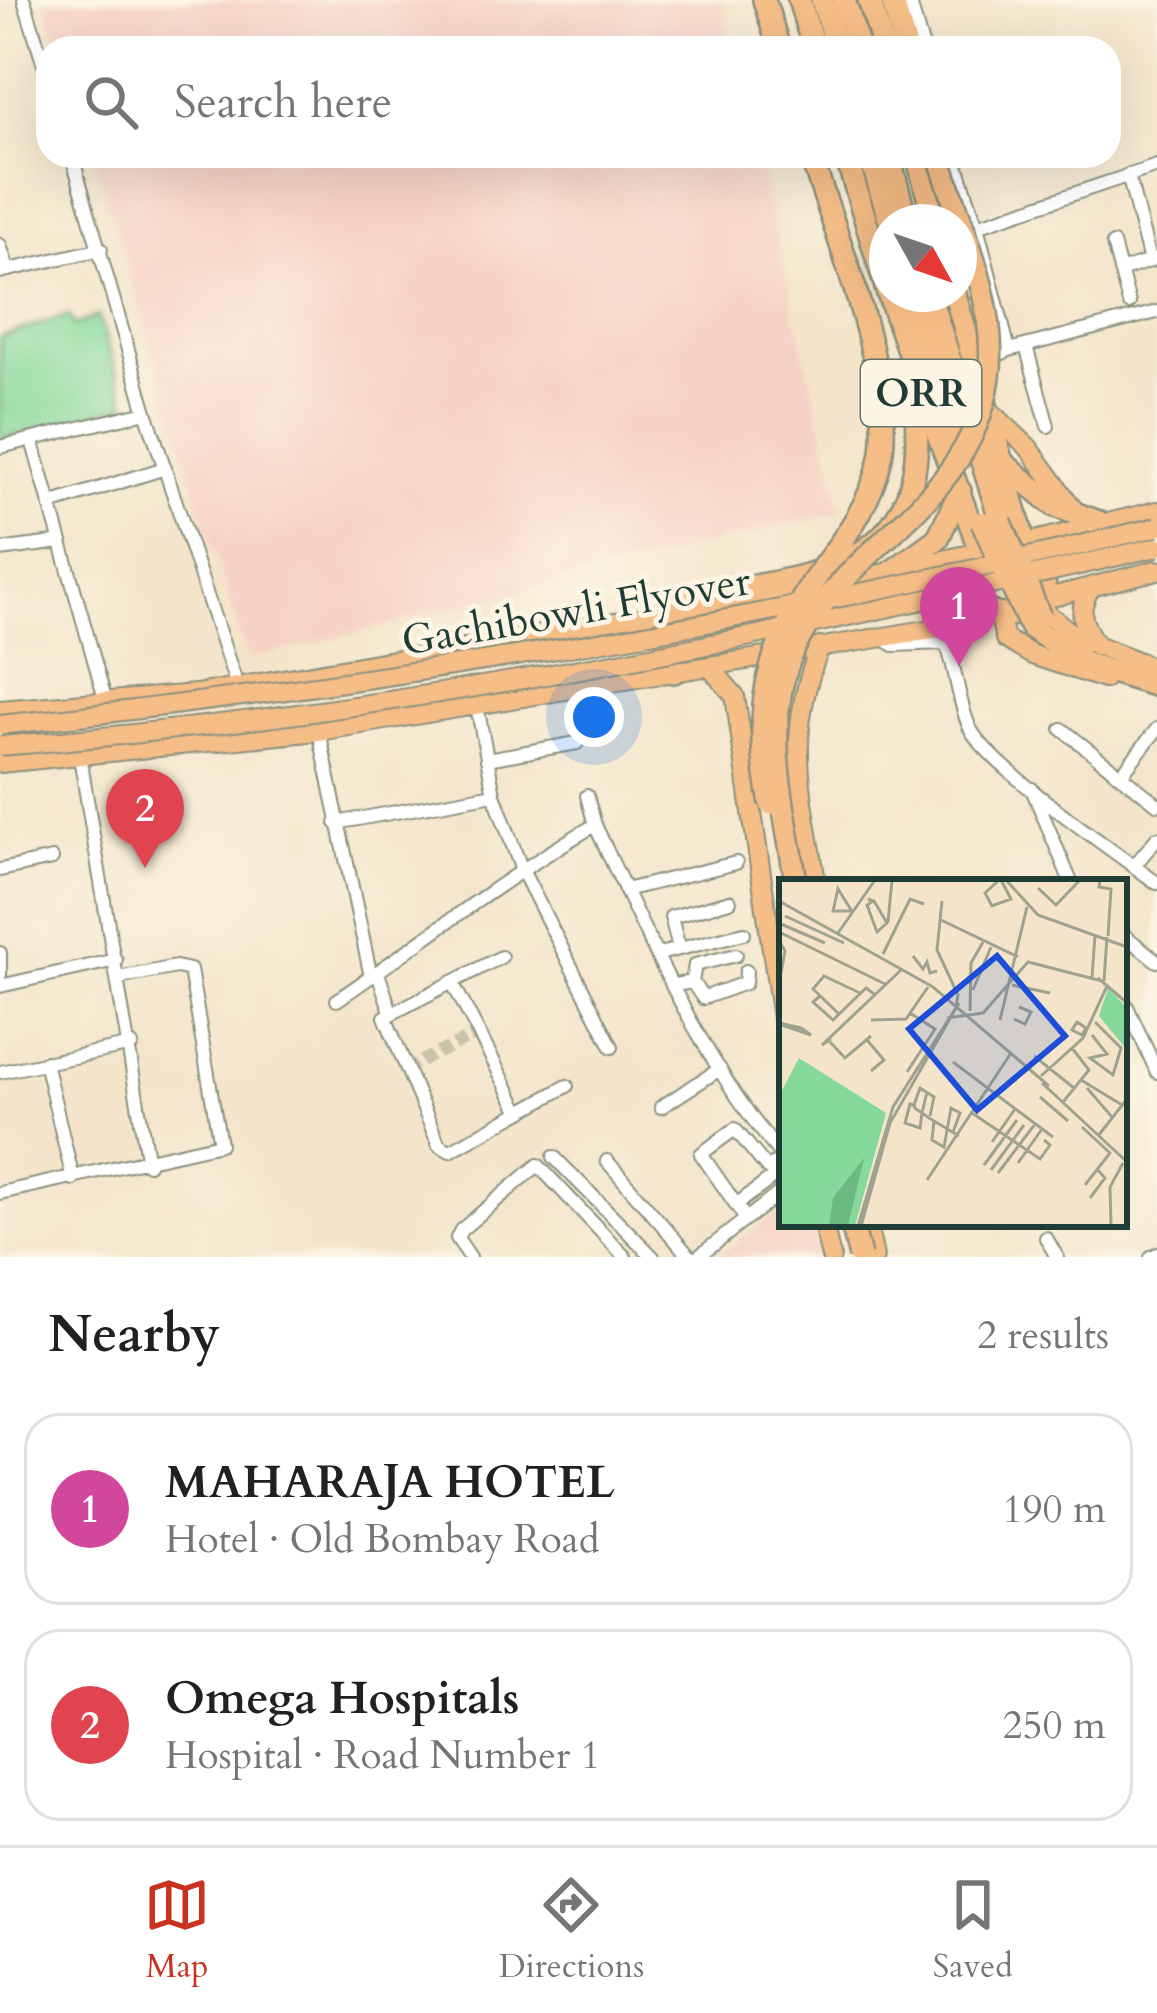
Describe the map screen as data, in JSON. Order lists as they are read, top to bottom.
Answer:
{
  "streets": {
    "highway": ["ORR"],
    "main road": ["Gachibowli Flyover"]
  },
  "north": "bottom right",
  "page": {
    "search": "Search here",
    "pins": ["1", "2"],
    "heading": ["Nearby", "2 results"],
    "list": [
      {
        "mark": "1",
        "name": "MAHARAJA HOTEL",
        "note": "Hotel · Old Bombay Road",
        "value": "190 m"
      },
      {
        "mark": "2",
        "name": "Omega Hospitals",
        "note": "Hospital · Road Number 1",
        "value": "250 m"
      }
    ],
    "nav": ["Map", "Directions", "Saved"]
  }
}
